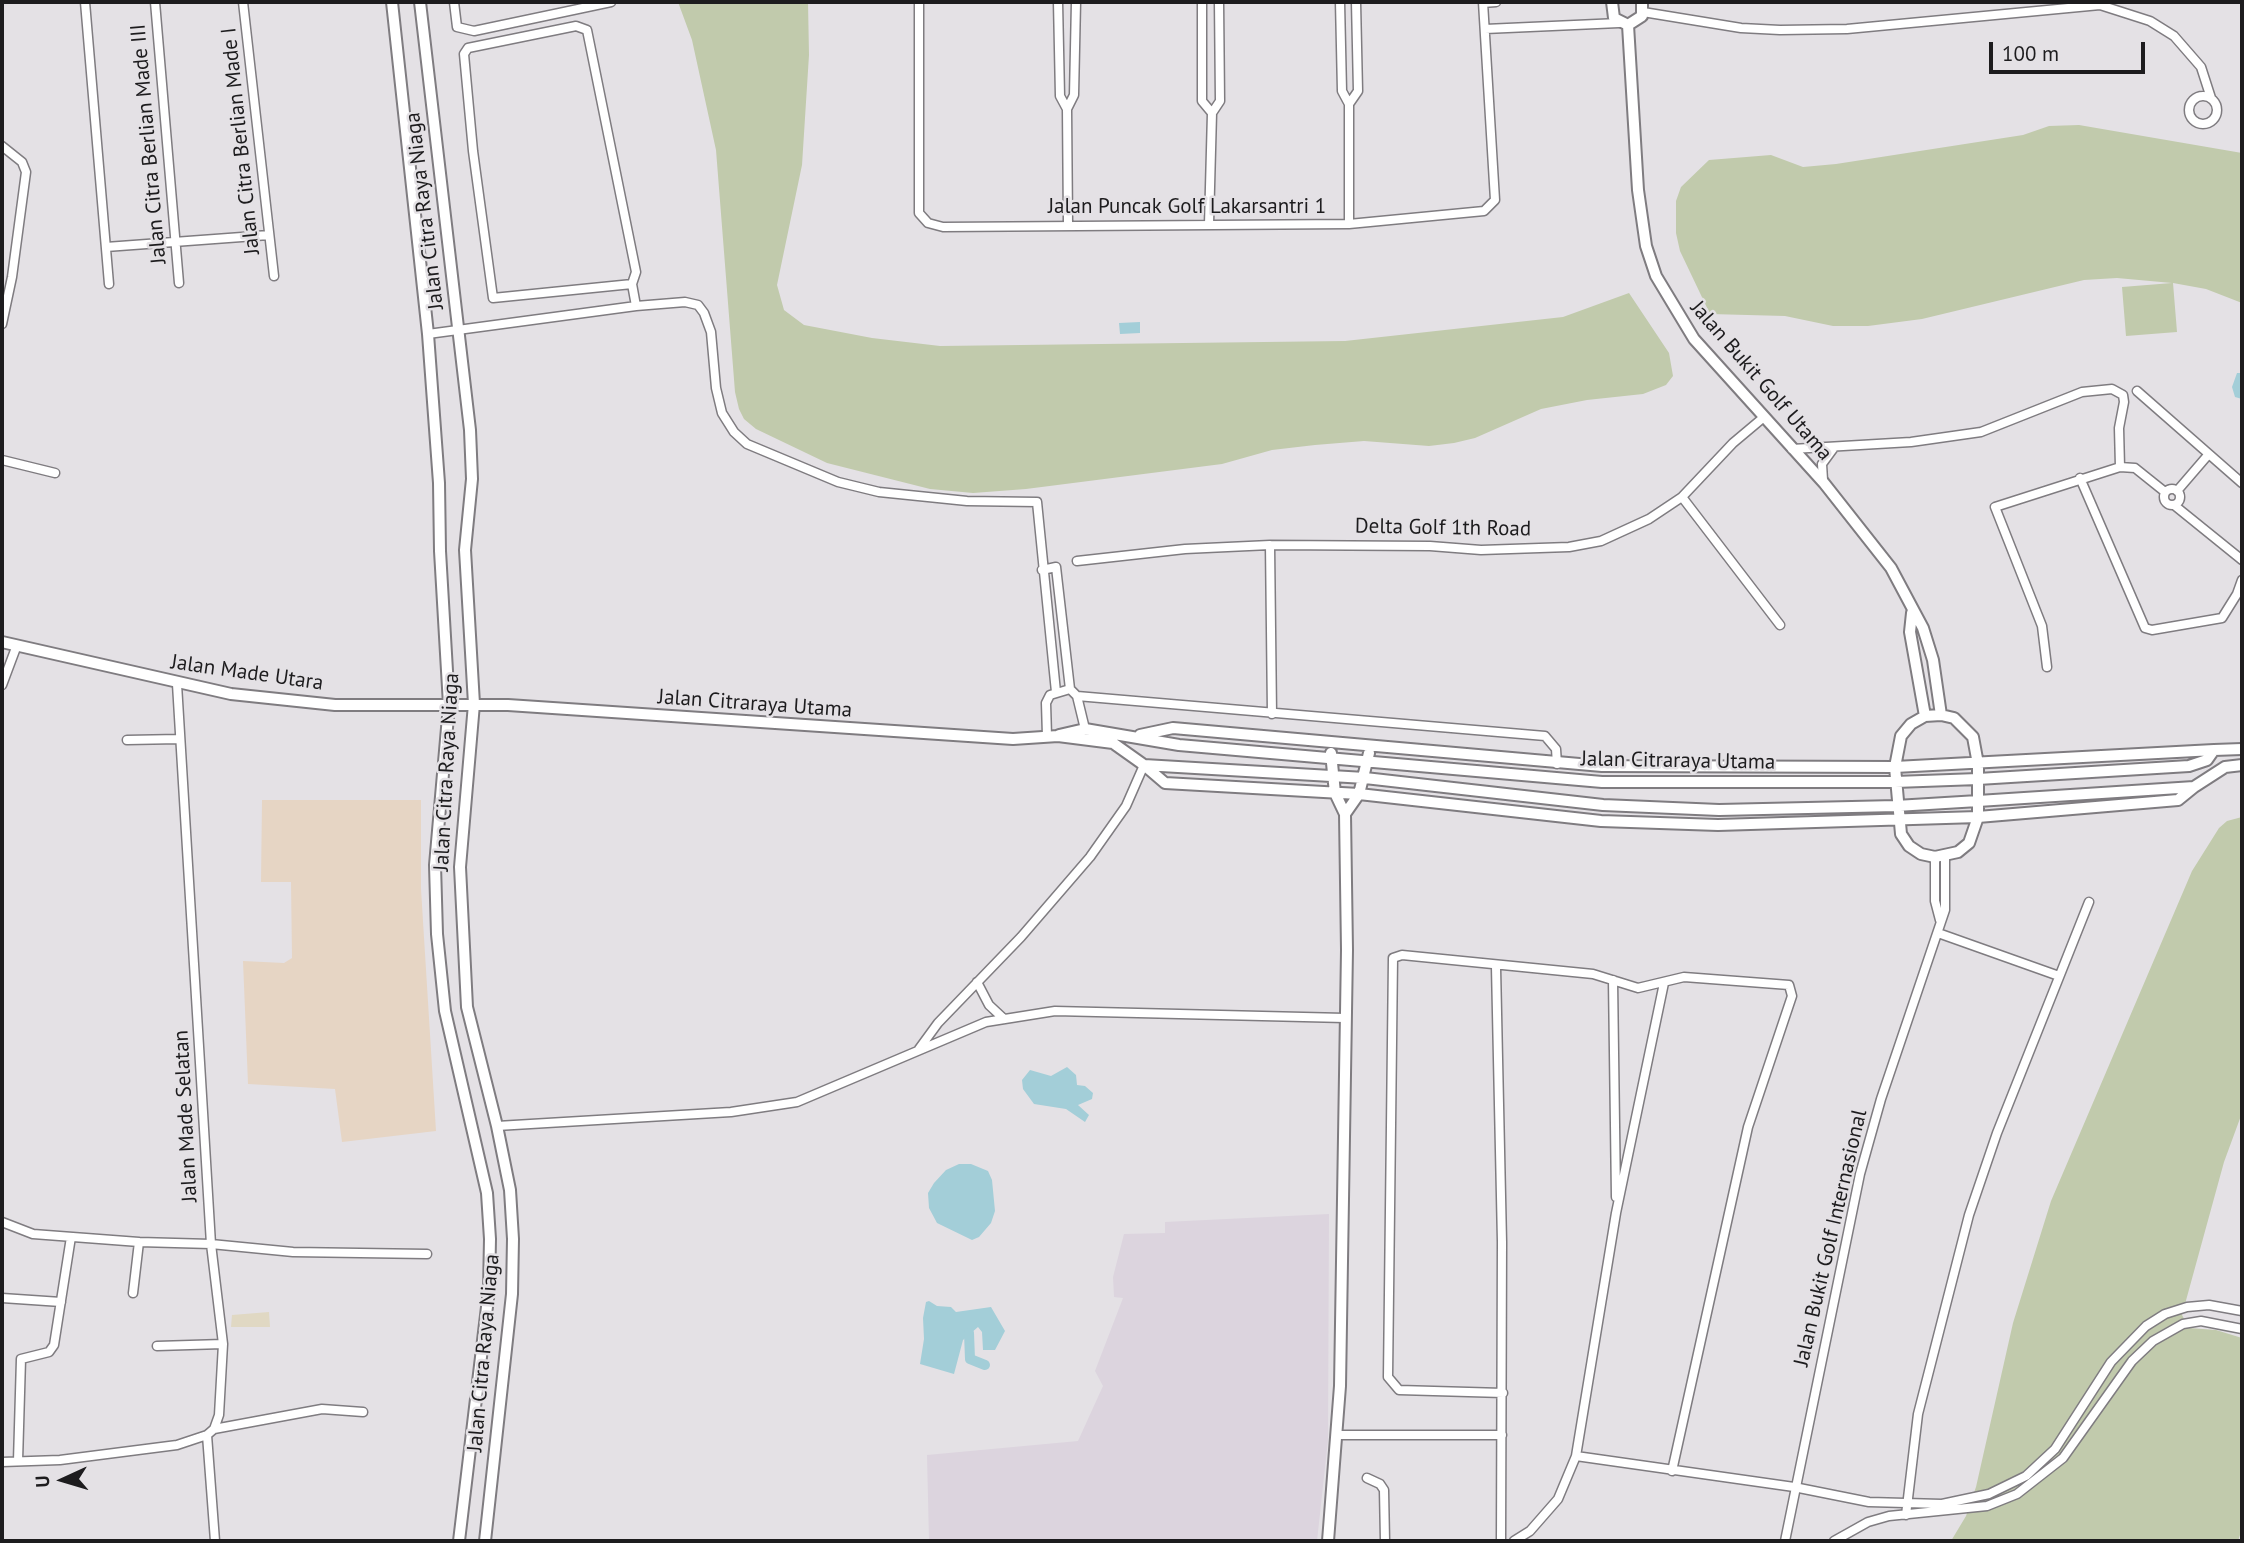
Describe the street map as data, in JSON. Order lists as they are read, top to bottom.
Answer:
{
  "streets": {
    "street": [
      "Jalan Citra Berlian Made I",
      "Jalan Citra Berlian Made III",
      "Jalan Puncak Golf Lakarsantri 1",
      "Jalan Citra Raya Niaga",
      "Jalan Bukit Golf Utama",
      "Delta Golf 1th Road",
      "Jalan Made Utara",
      "Jalan Citraraya Utama",
      "Jalan Made Selatan",
      "Jalan Bukit Golf Internasional"
    ]
  },
  "crossings": [
    ["Jalan Citra Raya Niaga", "Jalan Made Utara"],
    ["Jalan Citra Raya Niaga", "Jalan Citraraya Utama"],
    ["Jalan Bukit Golf Utama", "Delta Golf 1th Road"],
    ["Jalan Made Utara", "Jalan Citraraya Utama"],
    ["Jalan Made Utara", "Jalan Made Selatan"]
  ],
  "scale_bar": "100 m",
  "north": "left"
}
